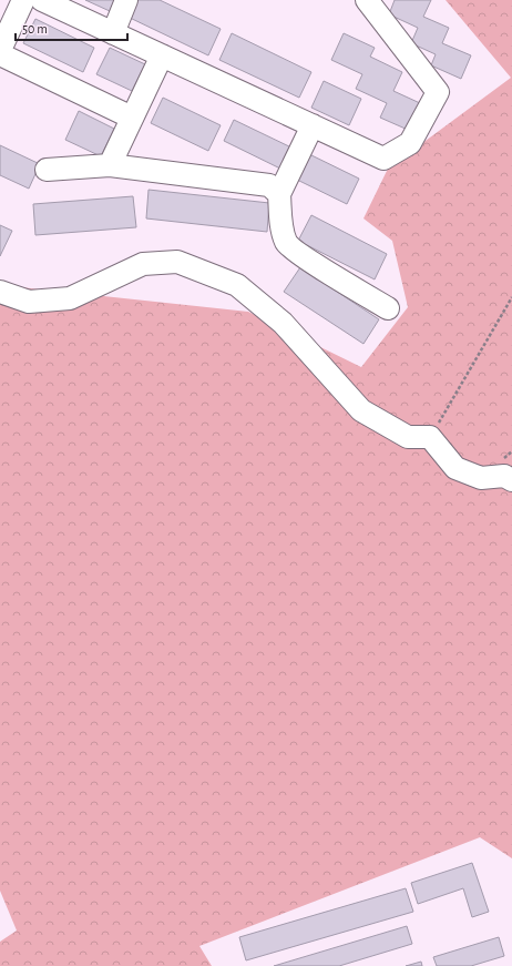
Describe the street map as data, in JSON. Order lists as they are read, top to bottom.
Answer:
{
  "scale_bar": "50 m"
}
